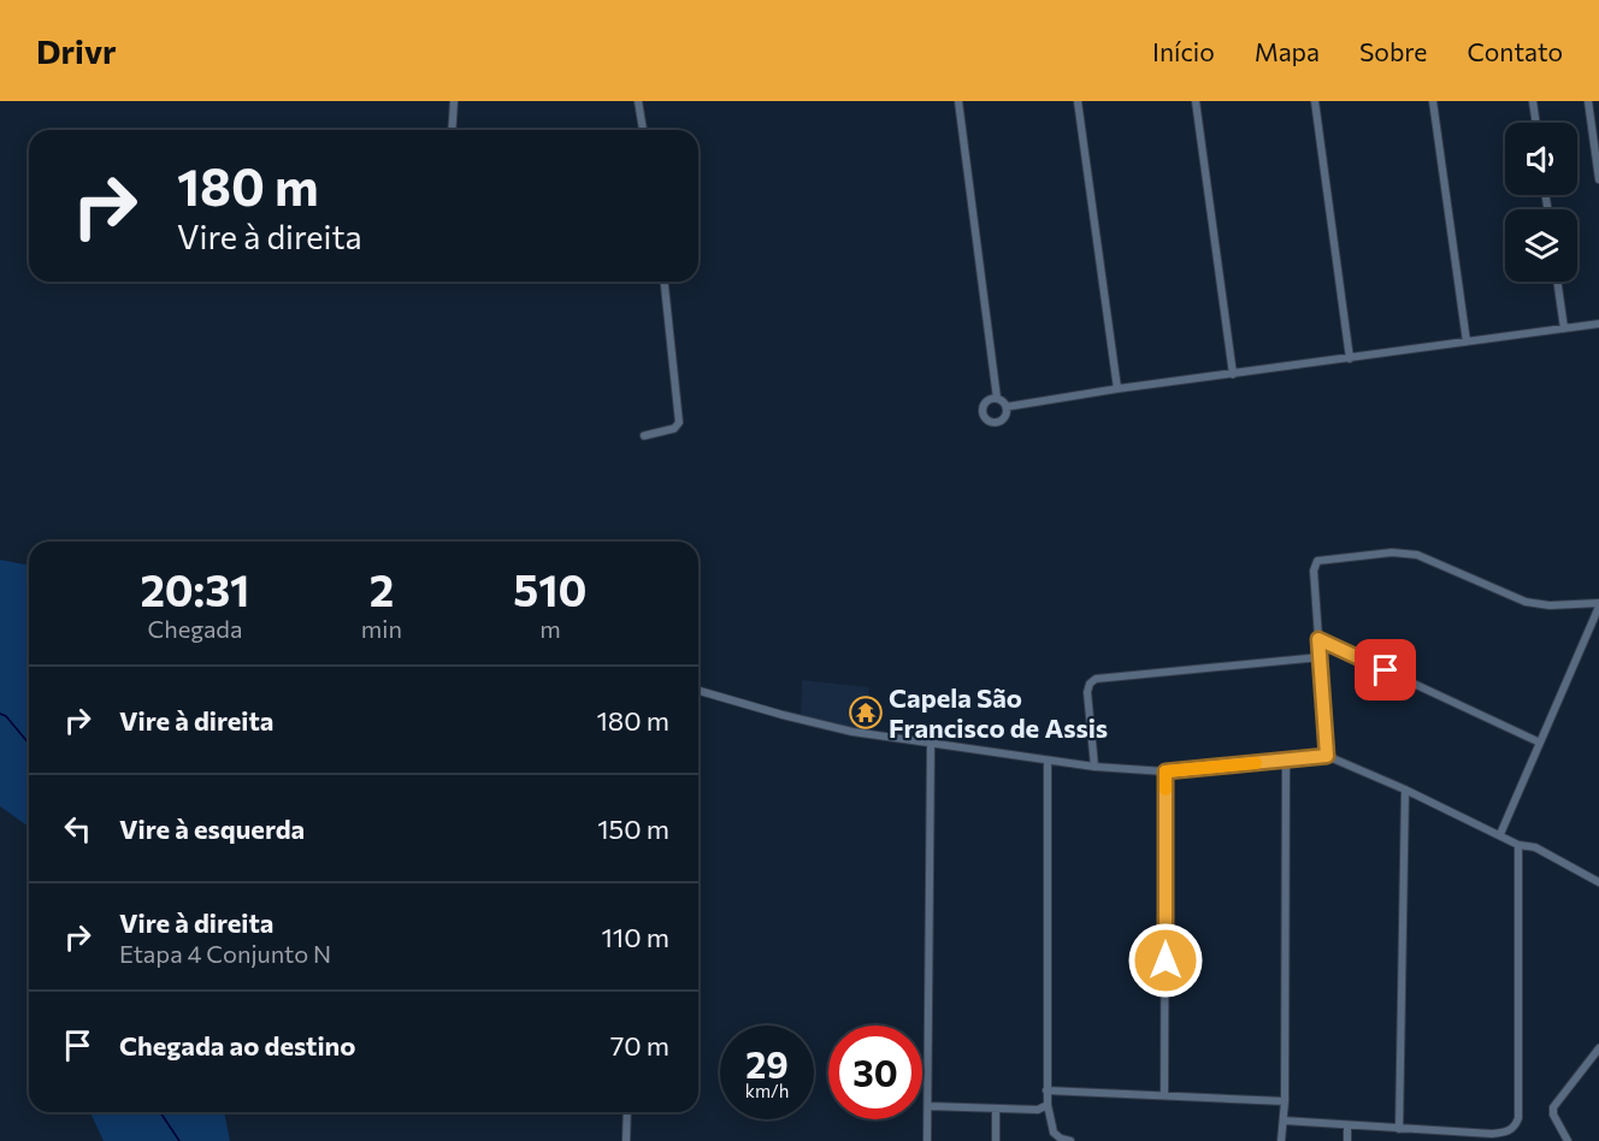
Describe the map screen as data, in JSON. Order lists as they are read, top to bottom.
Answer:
{
  "places": {
    "temple": ["Capela São Francisco de Assis"]
  },
  "page": {
    "header": "Drivr",
    "nav": [
      "Início",
      "Mapa",
      "Sobre",
      "Contato"
    ],
    "turn": ["180 m", "Vire à direita"],
    "eta": [
      "20:31",
      "Chegada",
      "2",
      "min",
      "510",
      "m"
    ],
    "list": [
      {
        "name": "Vire à direita",
        "value": "180 m"
      },
      {
        "name": "Vire à esquerda",
        "value": "150 m"
      },
      {
        "name": "Vire à direita",
        "note": "Etapa 4 Conjunto N",
        "value": "110 m"
      },
      {
        "name": "Chegada ao destino",
        "value": "70 m"
      }
    ],
    "speed": "29 km/h",
    "limit": "30"
  }
}
